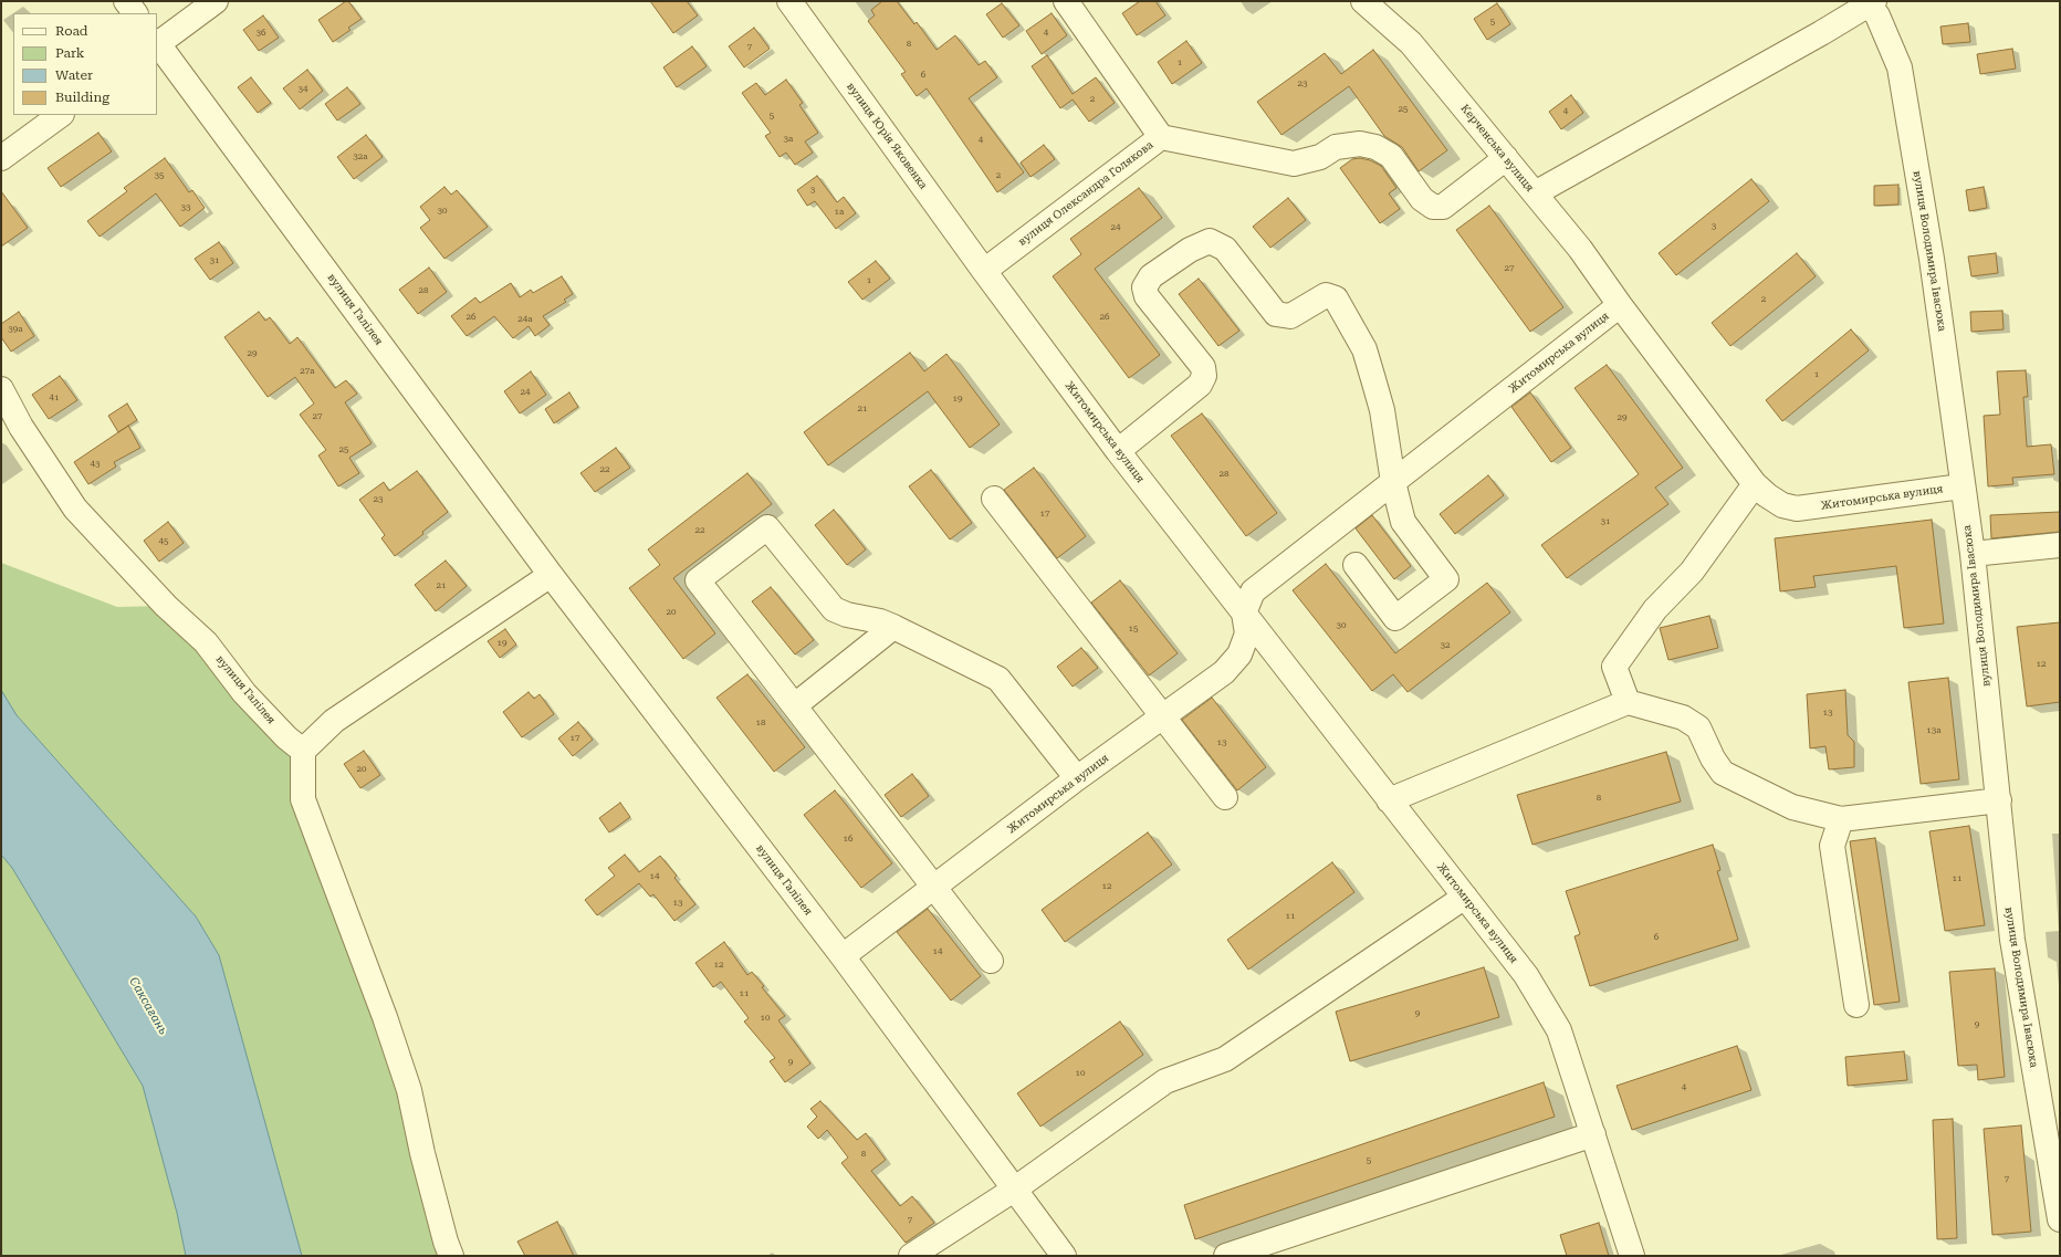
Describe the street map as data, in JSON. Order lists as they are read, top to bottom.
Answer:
{
  "streets": {
    "street": [
      "вулиця Юрія Яковенка",
      "Керченська вулиця",
      "вулиця Олександра Голякова",
      "вулиця Володимира Івасюка",
      "вулиця Галілея",
      "Житомирська вулиця"
    ]
  },
  "crossings": [
    ["вулиця Юрія Яковенка", "вулиця Олександра Голякова"],
    ["вулиця Юрія Яковенка", "Житомирська вулиця"],
    ["Керченська вулиця", "Житомирська вулиця"],
    ["вулиця Олександра Голякова", "Житомирська вулиця"],
    ["вулиця Володимира Івасюка", "Житомирська вулиця"],
    ["вулиця Галілея", "Житомирська вулиця"]
  ],
  "water": ["Саксагань"],
  "house_numbers": [
    "5",
    "36",
    "4",
    "8",
    "7",
    "1",
    "6",
    "23",
    "34",
    "2",
    "25",
    "4",
    "5",
    "3а",
    "4",
    "32а",
    "35",
    "2",
    "3",
    "33",
    "30",
    "1а",
    "3",
    "24",
    "31",
    "27",
    "1",
    "28",
    "2",
    "26",
    "26",
    "24а",
    "39а",
    "29",
    "27а",
    "1",
    "24",
    "41",
    "19",
    "21",
    "27",
    "29",
    "25",
    "43",
    "22",
    "28",
    "23",
    "17",
    "31",
    "22",
    "45",
    "21",
    "20",
    "30",
    "15",
    "19",
    "32",
    "12",
    "13",
    "18",
    "13а",
    "17",
    "13",
    "20",
    "8",
    "16",
    "14",
    "11",
    "12",
    "13",
    "11",
    "6",
    "14",
    "12",
    "11",
    "9",
    "10",
    "9",
    "9",
    "10",
    "4",
    "8",
    "5",
    "7",
    "7"
  ],
  "legend": [
    "Road",
    "Park",
    "Water",
    "Building"
  ]
}
